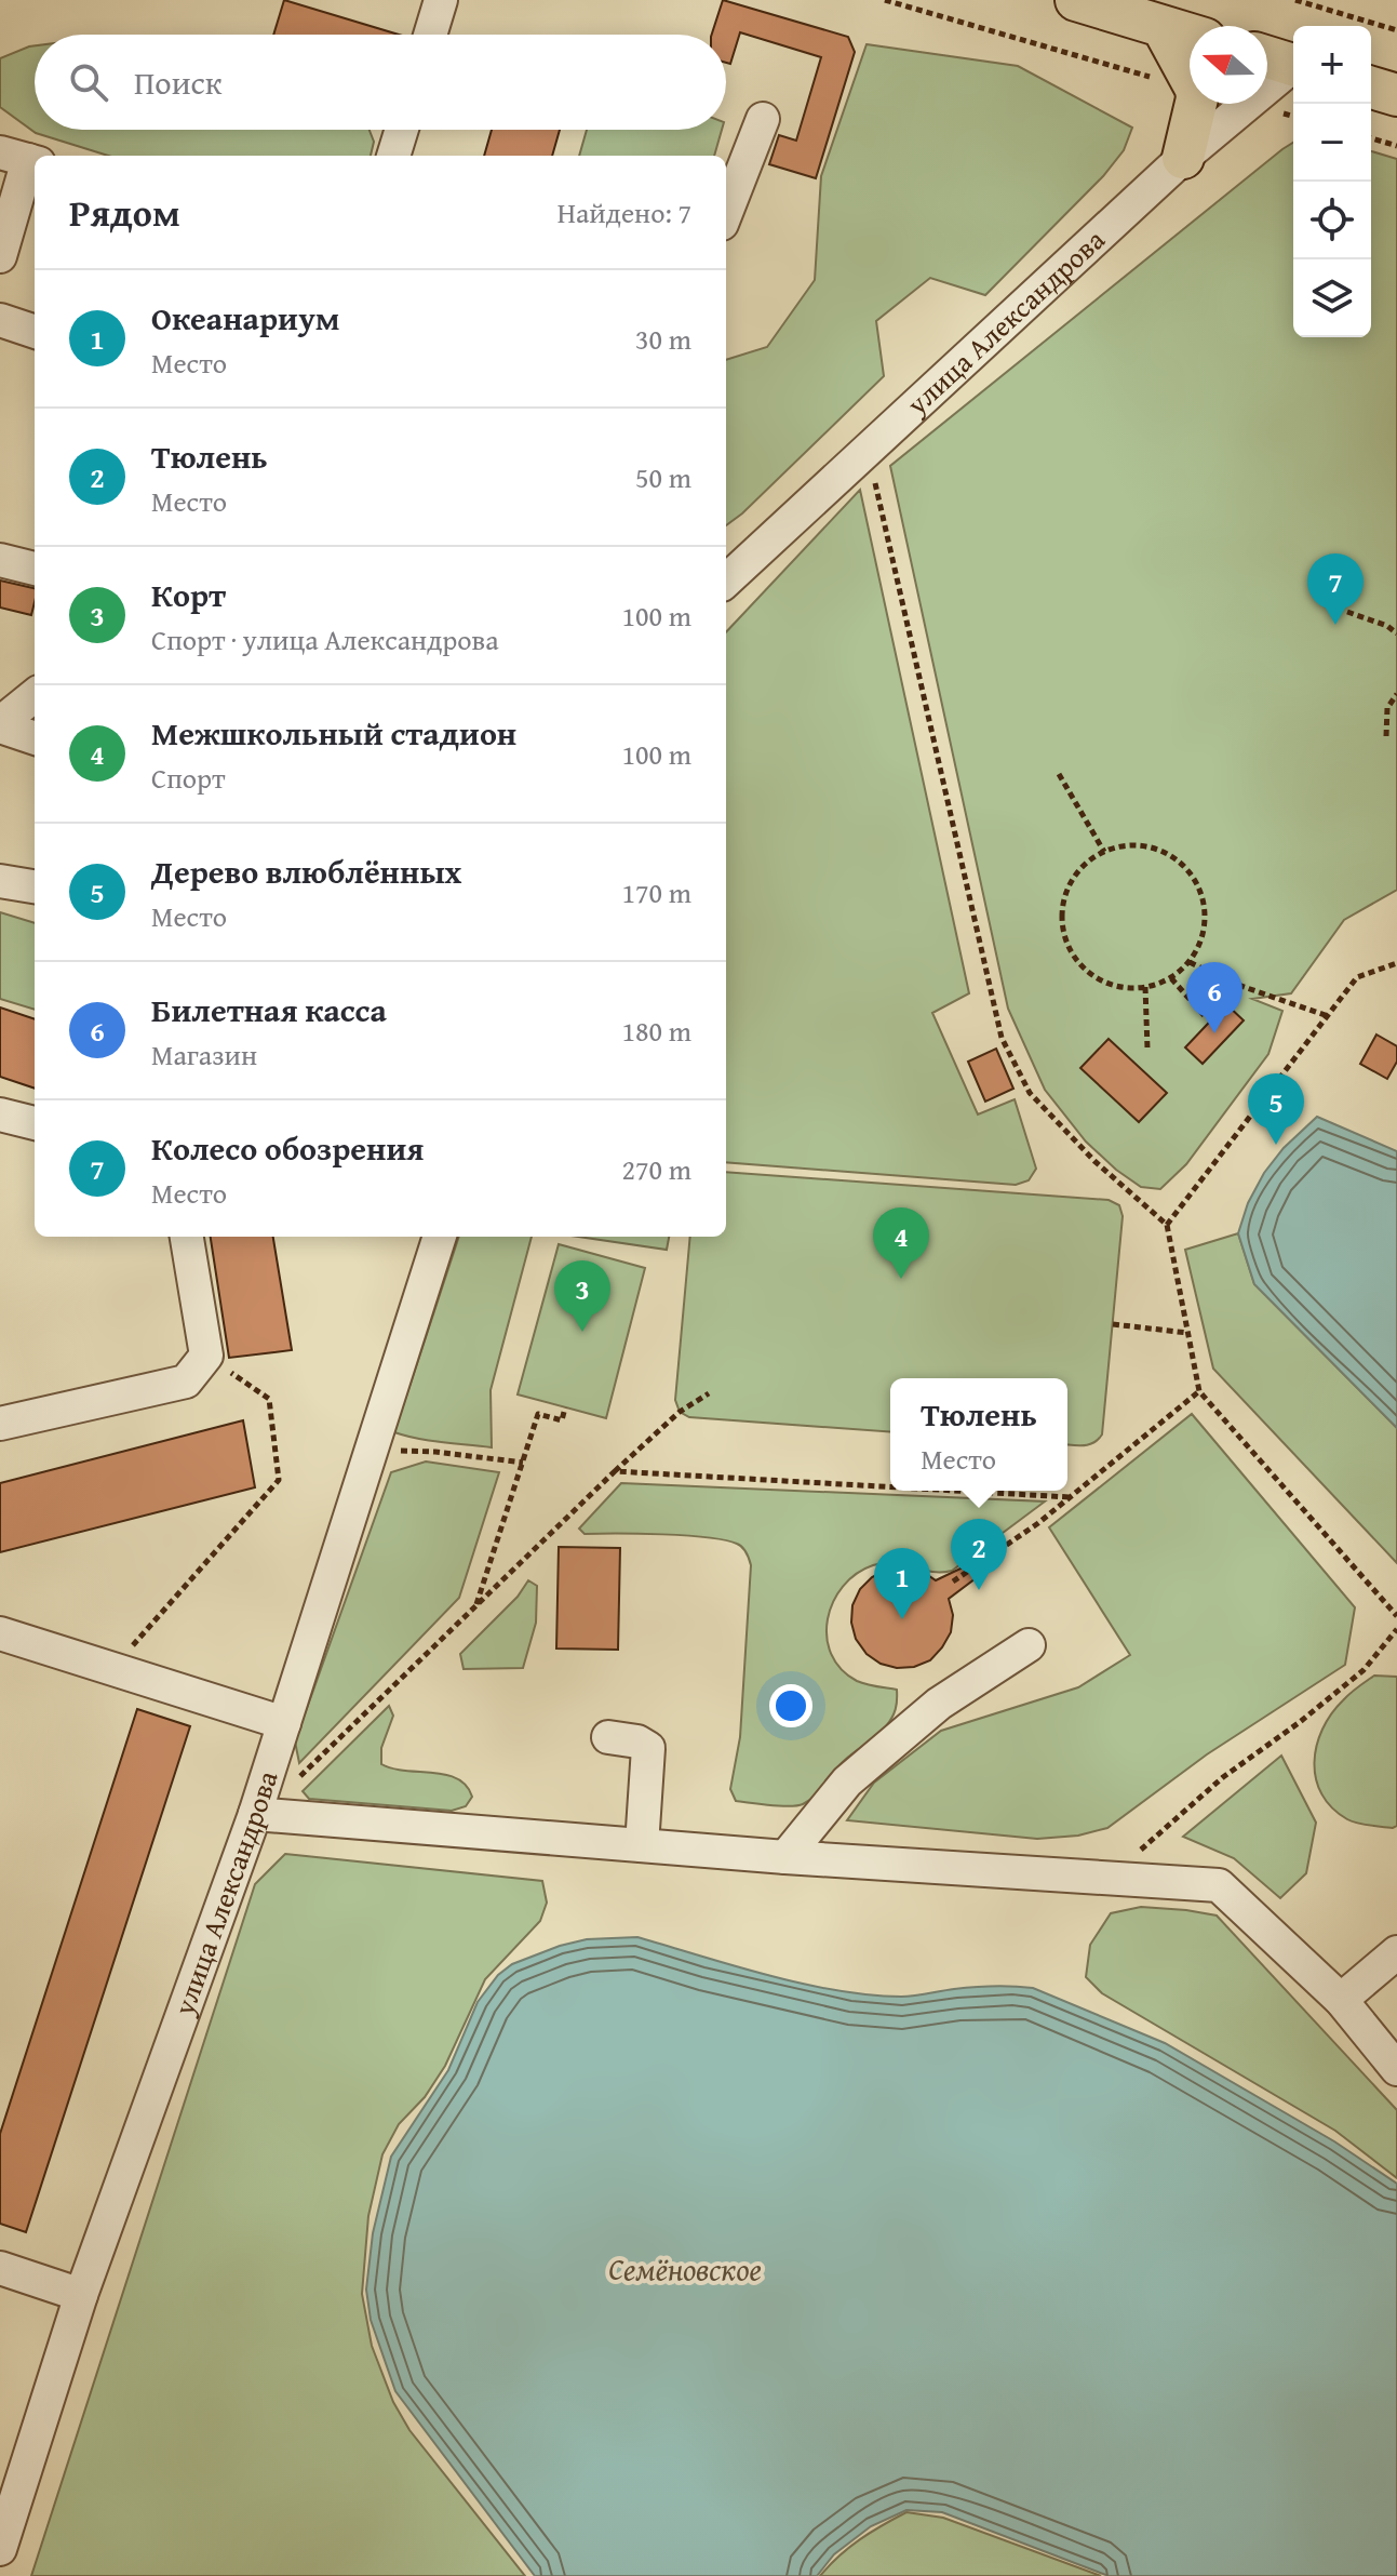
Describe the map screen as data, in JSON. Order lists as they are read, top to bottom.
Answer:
{
  "streets": {
    "street": ["улица Александрова"]
  },
  "water": ["Семёновское"],
  "north": "left",
  "page": {
    "map_buttons": ["+", "−"],
    "search": "Поиск",
    "heading": ["Рядом", "Найдено: 7"],
    "list": [
      {
        "mark": "1",
        "name": "Океанариум",
        "note": "Место",
        "value": "30 m"
      },
      {
        "mark": "2",
        "name": "Тюлень",
        "note": "Место",
        "value": "50 m"
      },
      {
        "mark": "3",
        "name": "Корт",
        "note": "Спорт · улица Александрова",
        "value": "100 m"
      },
      {
        "mark": "4",
        "name": "Межшкольный стадион",
        "note": "Спорт",
        "value": "100 m"
      },
      {
        "mark": "5",
        "name": "Дерево влюблённых",
        "note": "Место",
        "value": "170 m"
      },
      {
        "mark": "6",
        "name": "Билетная касса",
        "note": "Магазин",
        "value": "180 m"
      },
      {
        "mark": "7",
        "name": "Колесо обозрения",
        "note": "Место",
        "value": "270 m"
      }
    ],
    "pins": [
      "7",
      "6",
      "5",
      "4",
      "3",
      "2",
      "1"
    ],
    "popup": ["Тюлень", "Место"]
  }
}
